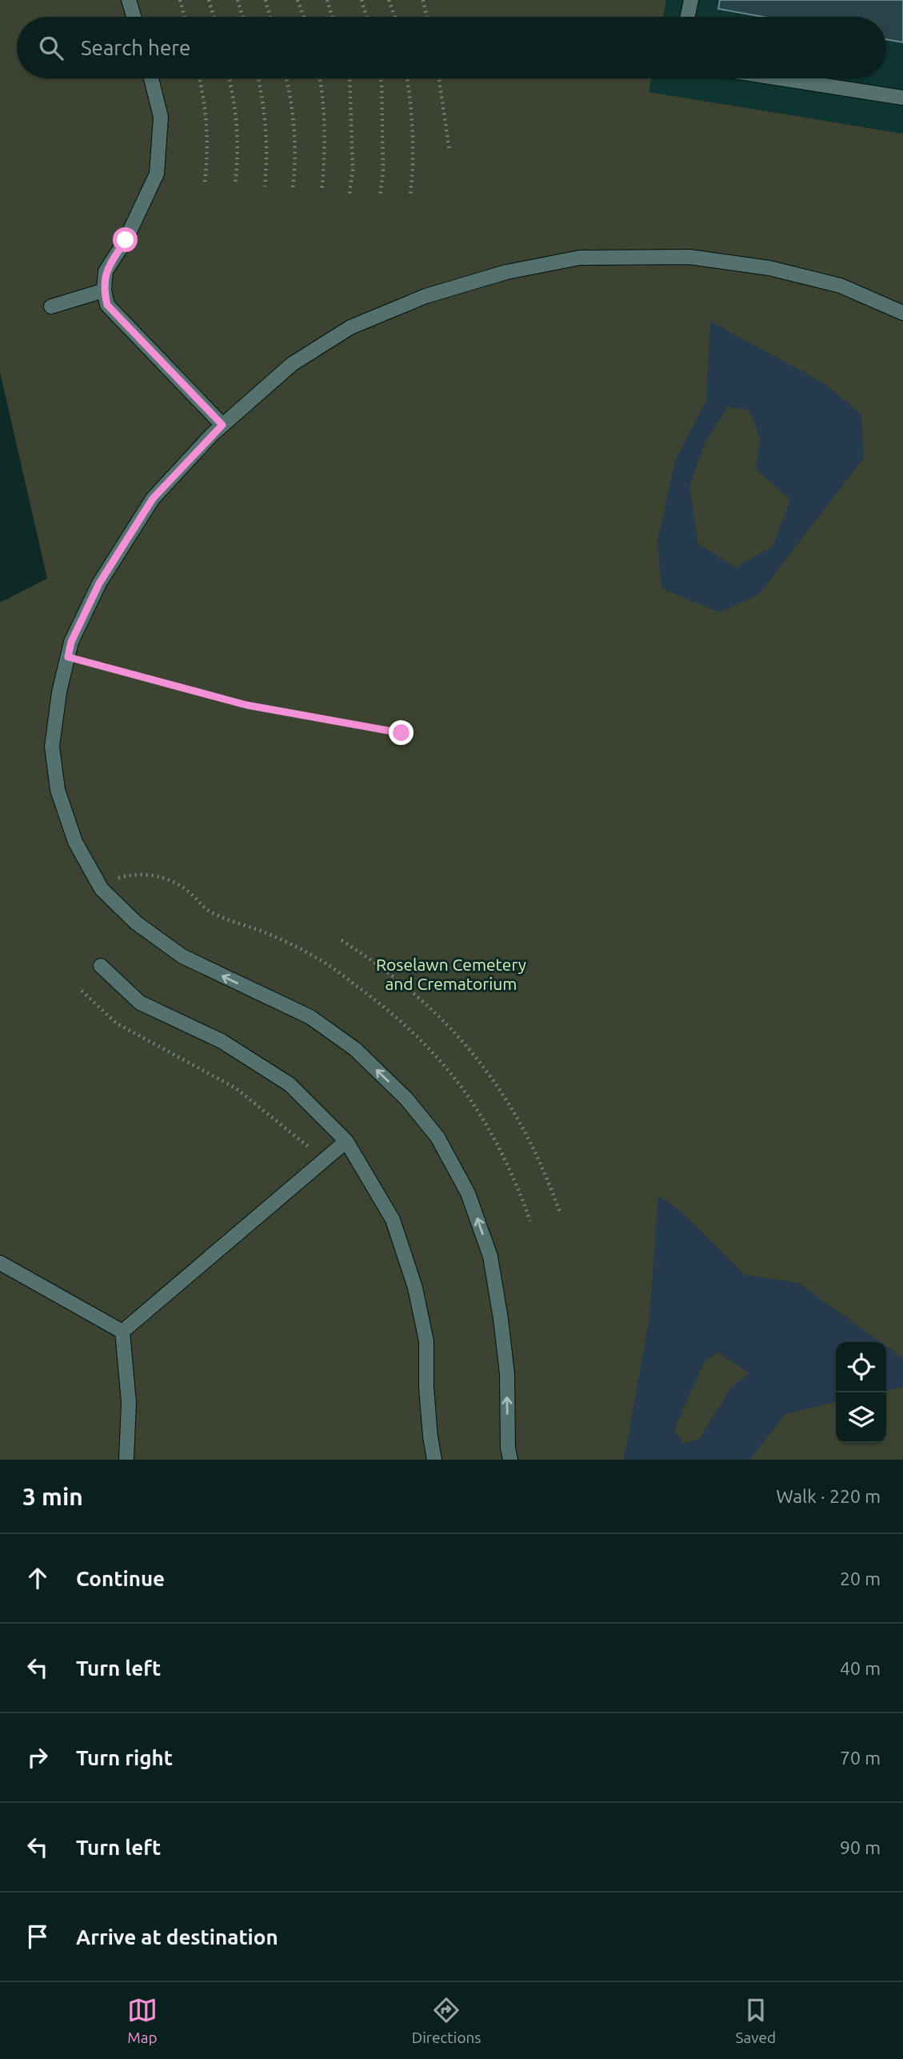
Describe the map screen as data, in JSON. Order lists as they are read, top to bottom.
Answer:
{
  "parks": ["Roselawn Cemetery and Crematorium"],
  "page": {
    "search": "Search here",
    "heading": ["3 min", "Walk · 220 m"],
    "list": [
      ["Continue", "20 m"],
      ["Turn left", "40 m"],
      ["Turn right", "70 m"],
      ["Turn left", "90 m"],
      "Arrive at destination"
    ],
    "nav": ["Map", "Directions", "Saved"]
  }
}
